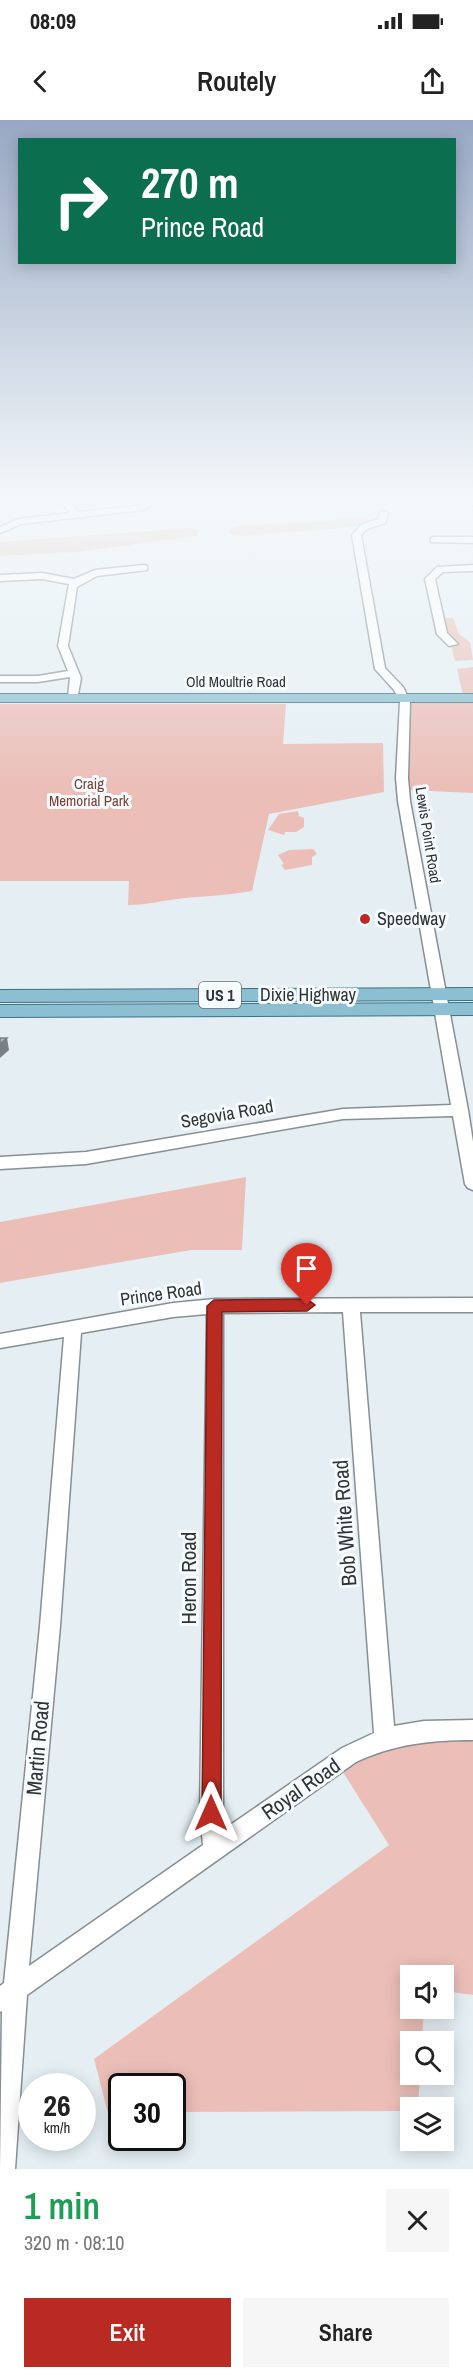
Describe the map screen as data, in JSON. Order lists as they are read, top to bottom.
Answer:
{
  "streets": {
    "main road": ["Old Moultrie Road", "US 1", "Dixie Highway"],
    "street": [
      "Lewis Point Road",
      "Segovia Road",
      "Prince Road",
      "Bob White Road",
      "Heron Road",
      "Martin Road",
      "Royal Road"
    ]
  },
  "crossings": [
    ["Old Moultrie Road", "Lewis Point Road"],
    ["Lewis Point Road", "Dixie Highway"],
    ["Lewis Point Road", "Segovia Road"],
    ["US 1", "Dixie Highway"],
    ["Prince Road", "Bob White Road"],
    ["Prince Road", "Heron Road"],
    ["Prince Road", "Martin Road"],
    ["Bob White Road", "Royal Road"],
    ["Heron Road", "Royal Road"],
    ["Martin Road", "Royal Road"]
  ],
  "parks": ["Craig Memorial Park"],
  "places": ["Speedway"],
  "page": {
    "status": "08:09",
    "header": "Routely",
    "turn": ["270 m", "Prince Road"],
    "speed": "26 km/h",
    "limit": "30",
    "heading": ["1 min", "320 m · 08:10"],
    "buttons": ["Exit", "Share"]
  }
}
